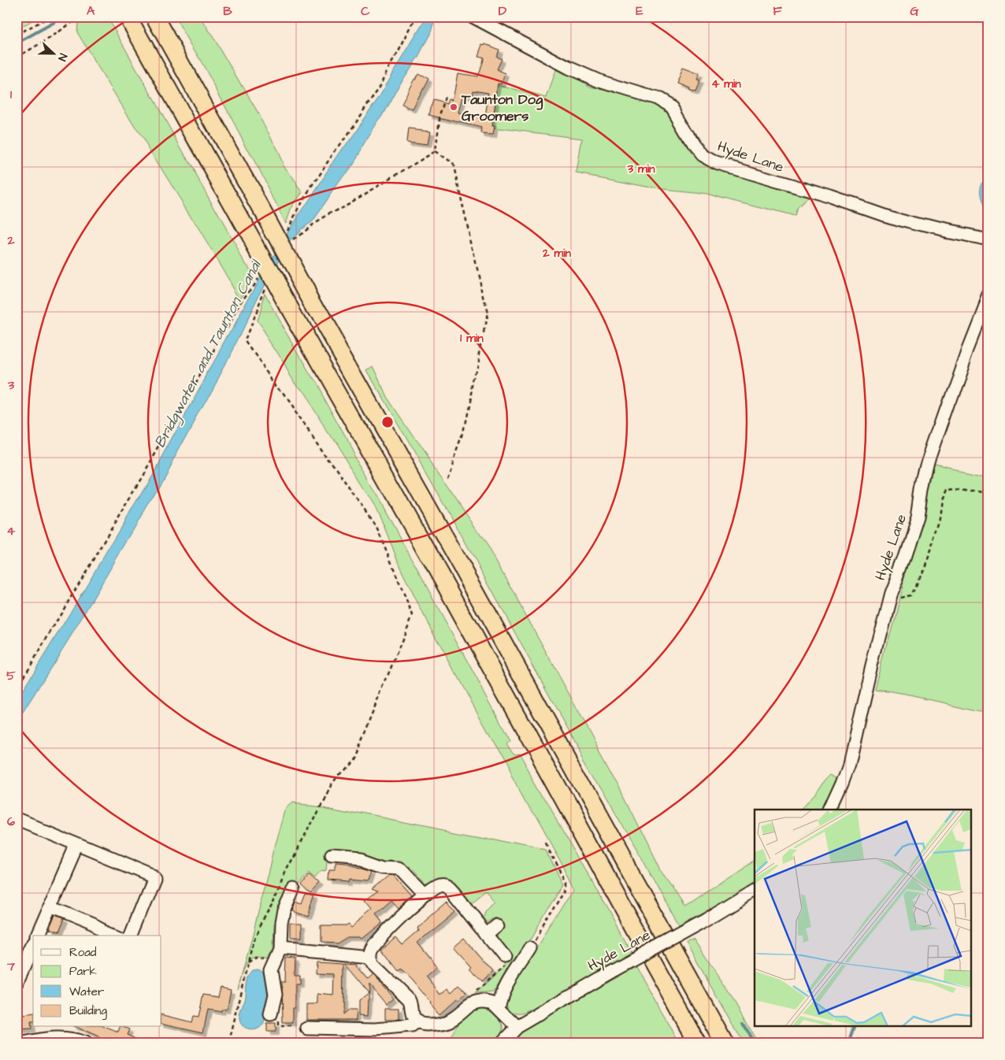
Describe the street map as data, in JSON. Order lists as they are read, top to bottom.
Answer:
{
  "streets": {
    "street": ["Hyde Lane"]
  },
  "water": ["Bridgwater and Taunton Canal"],
  "places": ["Taunton Dog Groomers"],
  "legend": [
    "Road",
    "Park",
    "Water",
    "Building"
  ],
  "north": "right",
  "grid": {
    "columns": [
      "A",
      "B",
      "C",
      "D",
      "E",
      "F",
      "G"
    ],
    "rows": [
      "1",
      "2",
      "3",
      "4",
      "5",
      "6",
      "7"
    ]
  },
  "rings": [
    "4 min",
    "3 min",
    "2 min",
    "1 min"
  ]
}
